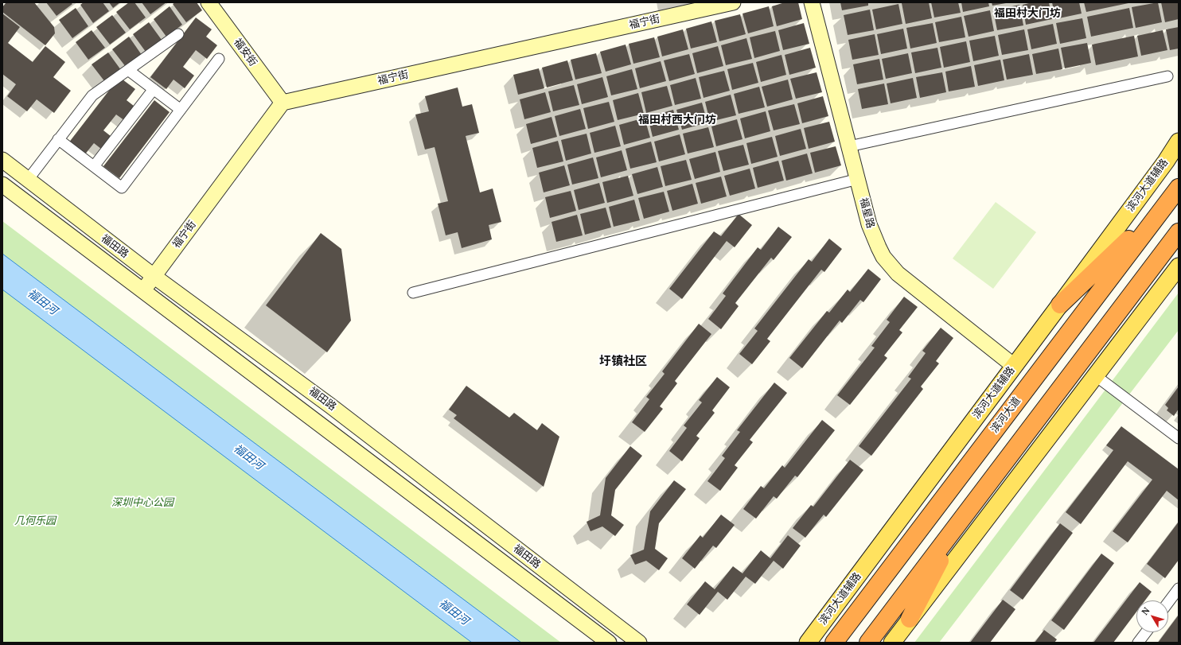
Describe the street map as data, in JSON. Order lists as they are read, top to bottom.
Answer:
{
  "streets": {
    "highway": ["滨河大道"],
    "main road": [
      "福宁街",
      "福安街",
      "滨河大道辅路",
      "福星路",
      "福田路"
    ]
  },
  "crossings": [
    ["福宁街", "福安街"],
    ["福宁街", "福田路"],
    ["滨河大道辅路", "福星路"]
  ],
  "districts": ["福田村大门坊", "福田村西大门坊", "圩镇社区"],
  "water": ["福田河"],
  "parks": ["深圳中心公园", "几何乐园"],
  "north": "top left"
}
